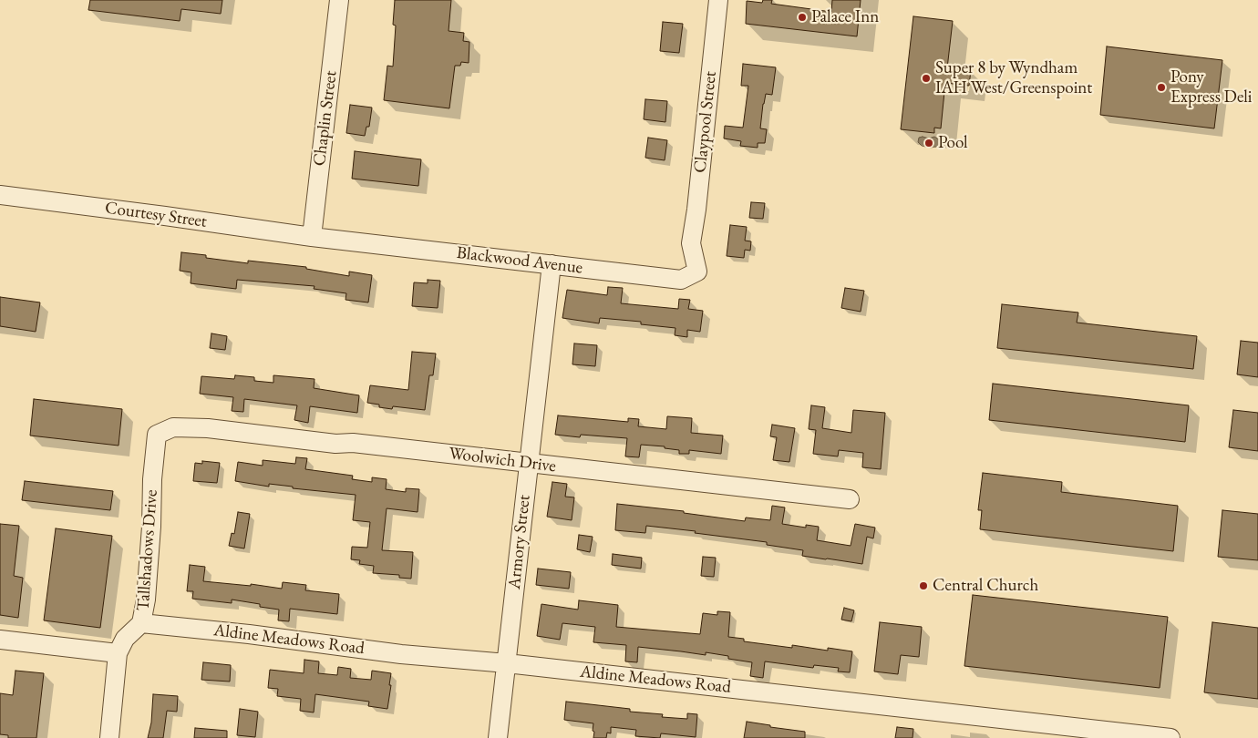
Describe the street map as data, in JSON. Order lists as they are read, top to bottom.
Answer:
{
  "streets": {
    "street": [
      "Chaplin Street",
      "Claypool Street",
      "Courtesy Street",
      "Blackwood Avenue",
      "Woolwich Drive",
      "Armory Street",
      "Tallshadows Drive",
      "Aldine Meadows Road"
    ]
  },
  "crossings": [
    ["Chaplin Street", "Courtesy Street"],
    ["Chaplin Street", "Blackwood Avenue"],
    ["Claypool Street", "Blackwood Avenue"],
    ["Courtesy Street", "Blackwood Avenue"],
    ["Blackwood Avenue", "Armory Street"],
    ["Woolwich Drive", "Armory Street"],
    ["Woolwich Drive", "Tallshadows Drive"],
    ["Armory Street", "Aldine Meadows Road"],
    ["Tallshadows Drive", "Aldine Meadows Road"]
  ],
  "places": [
    "Palace Inn",
    "Super 8 by Wyndham IAH West/Greenspoint",
    "Pony Express Deli",
    "Pool",
    "Central Church"
  ]
}
